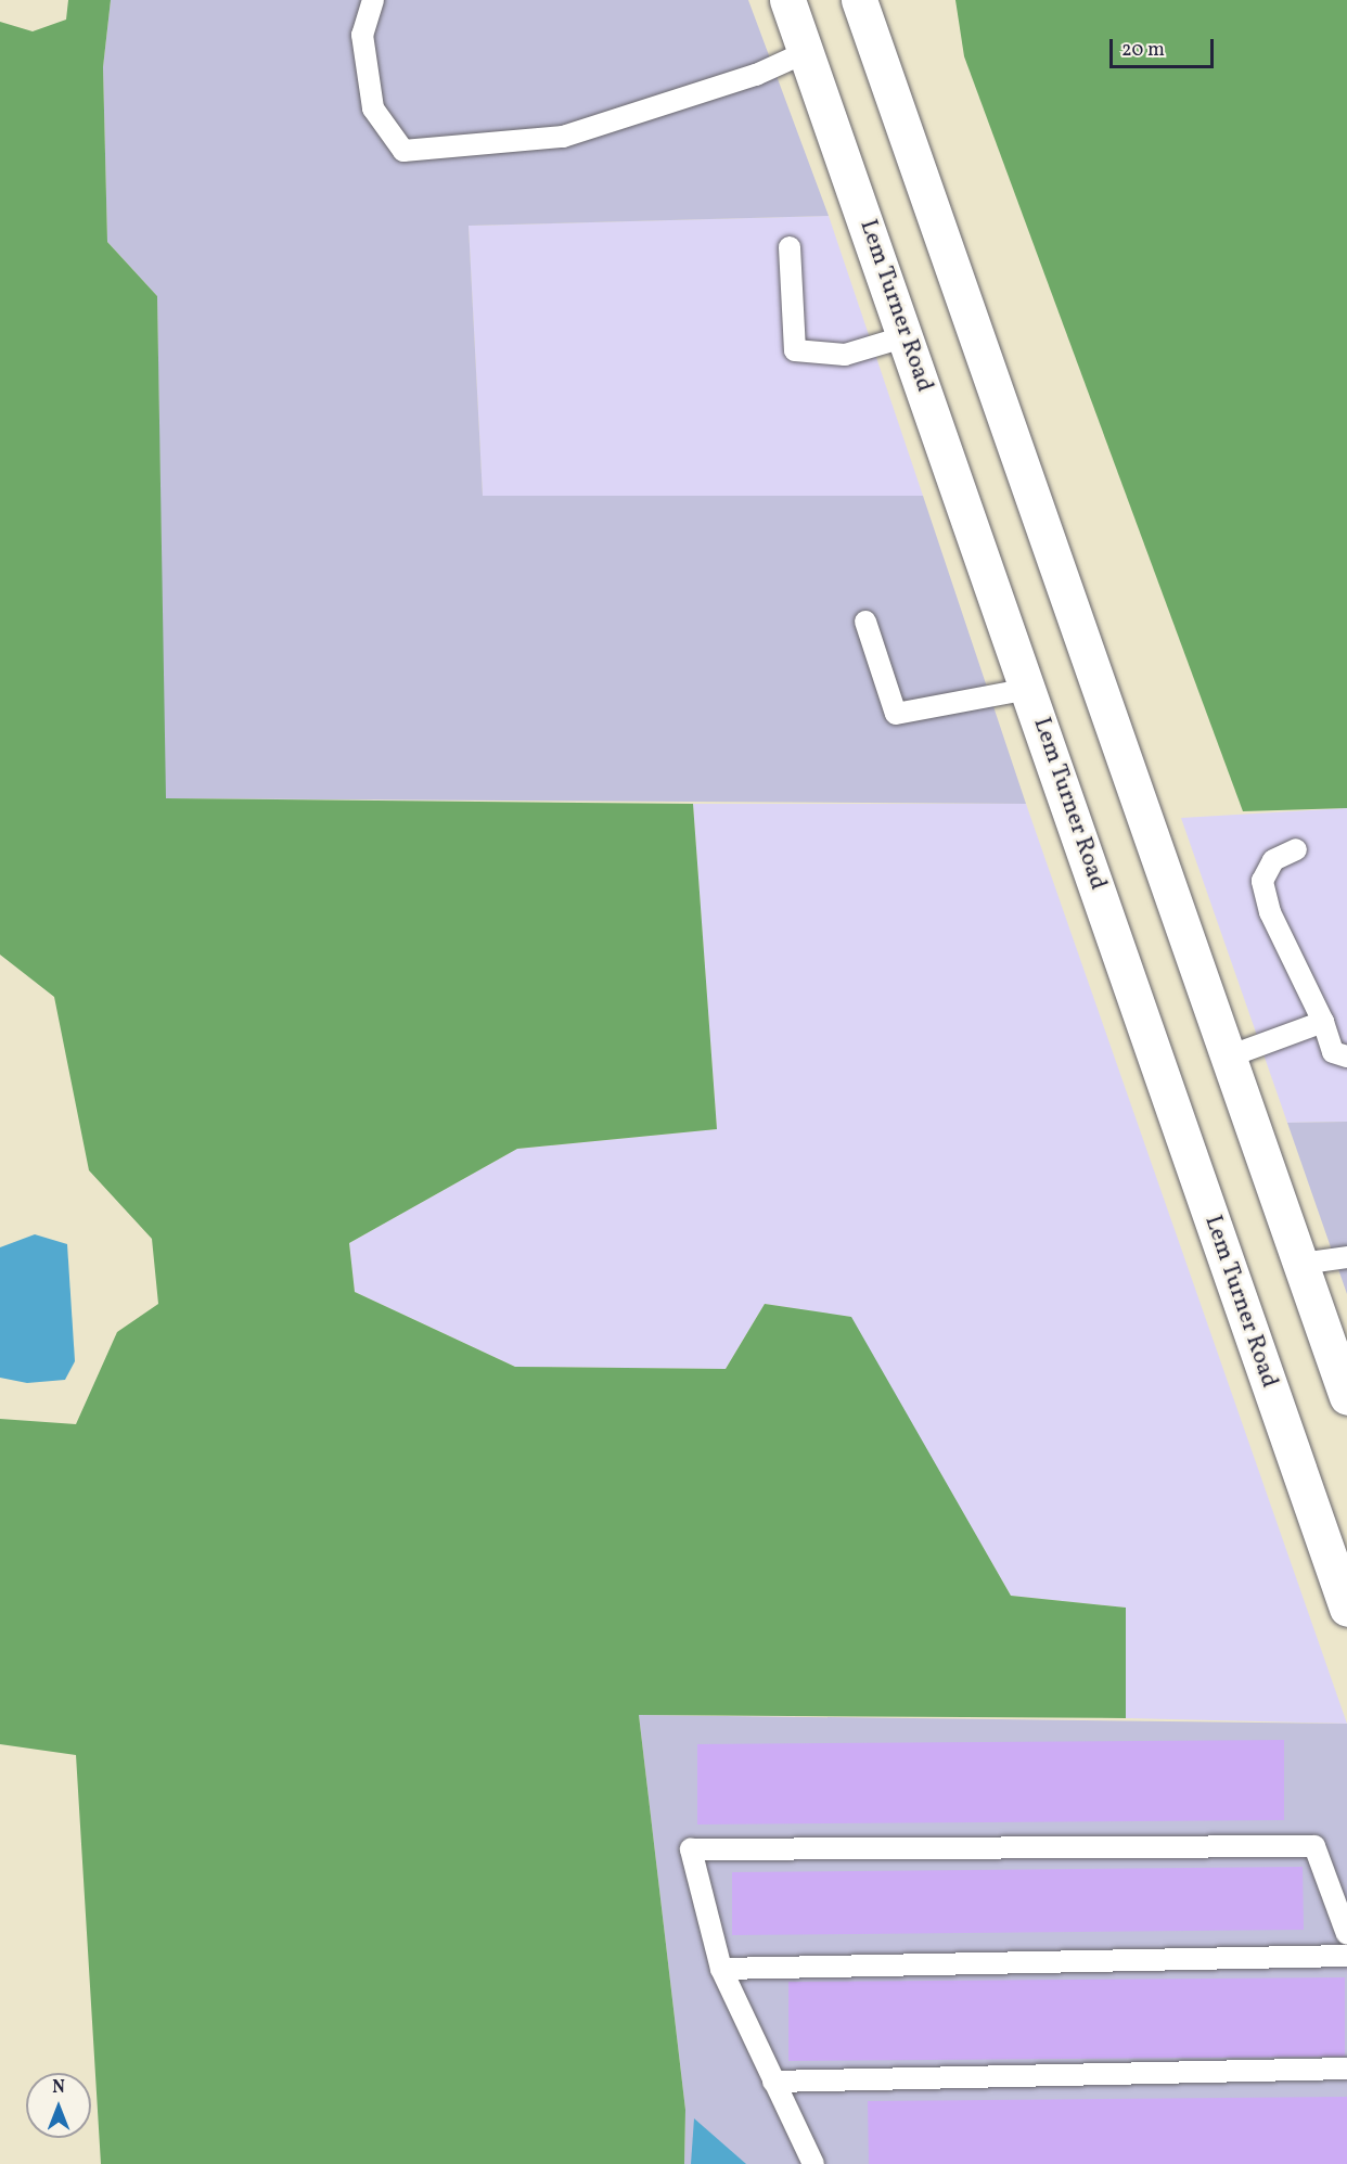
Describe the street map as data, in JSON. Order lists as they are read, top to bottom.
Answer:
{
  "streets": {
    "main road": ["Lem Turner Road"]
  },
  "scale_bar": "20 m",
  "north": "top"
}
